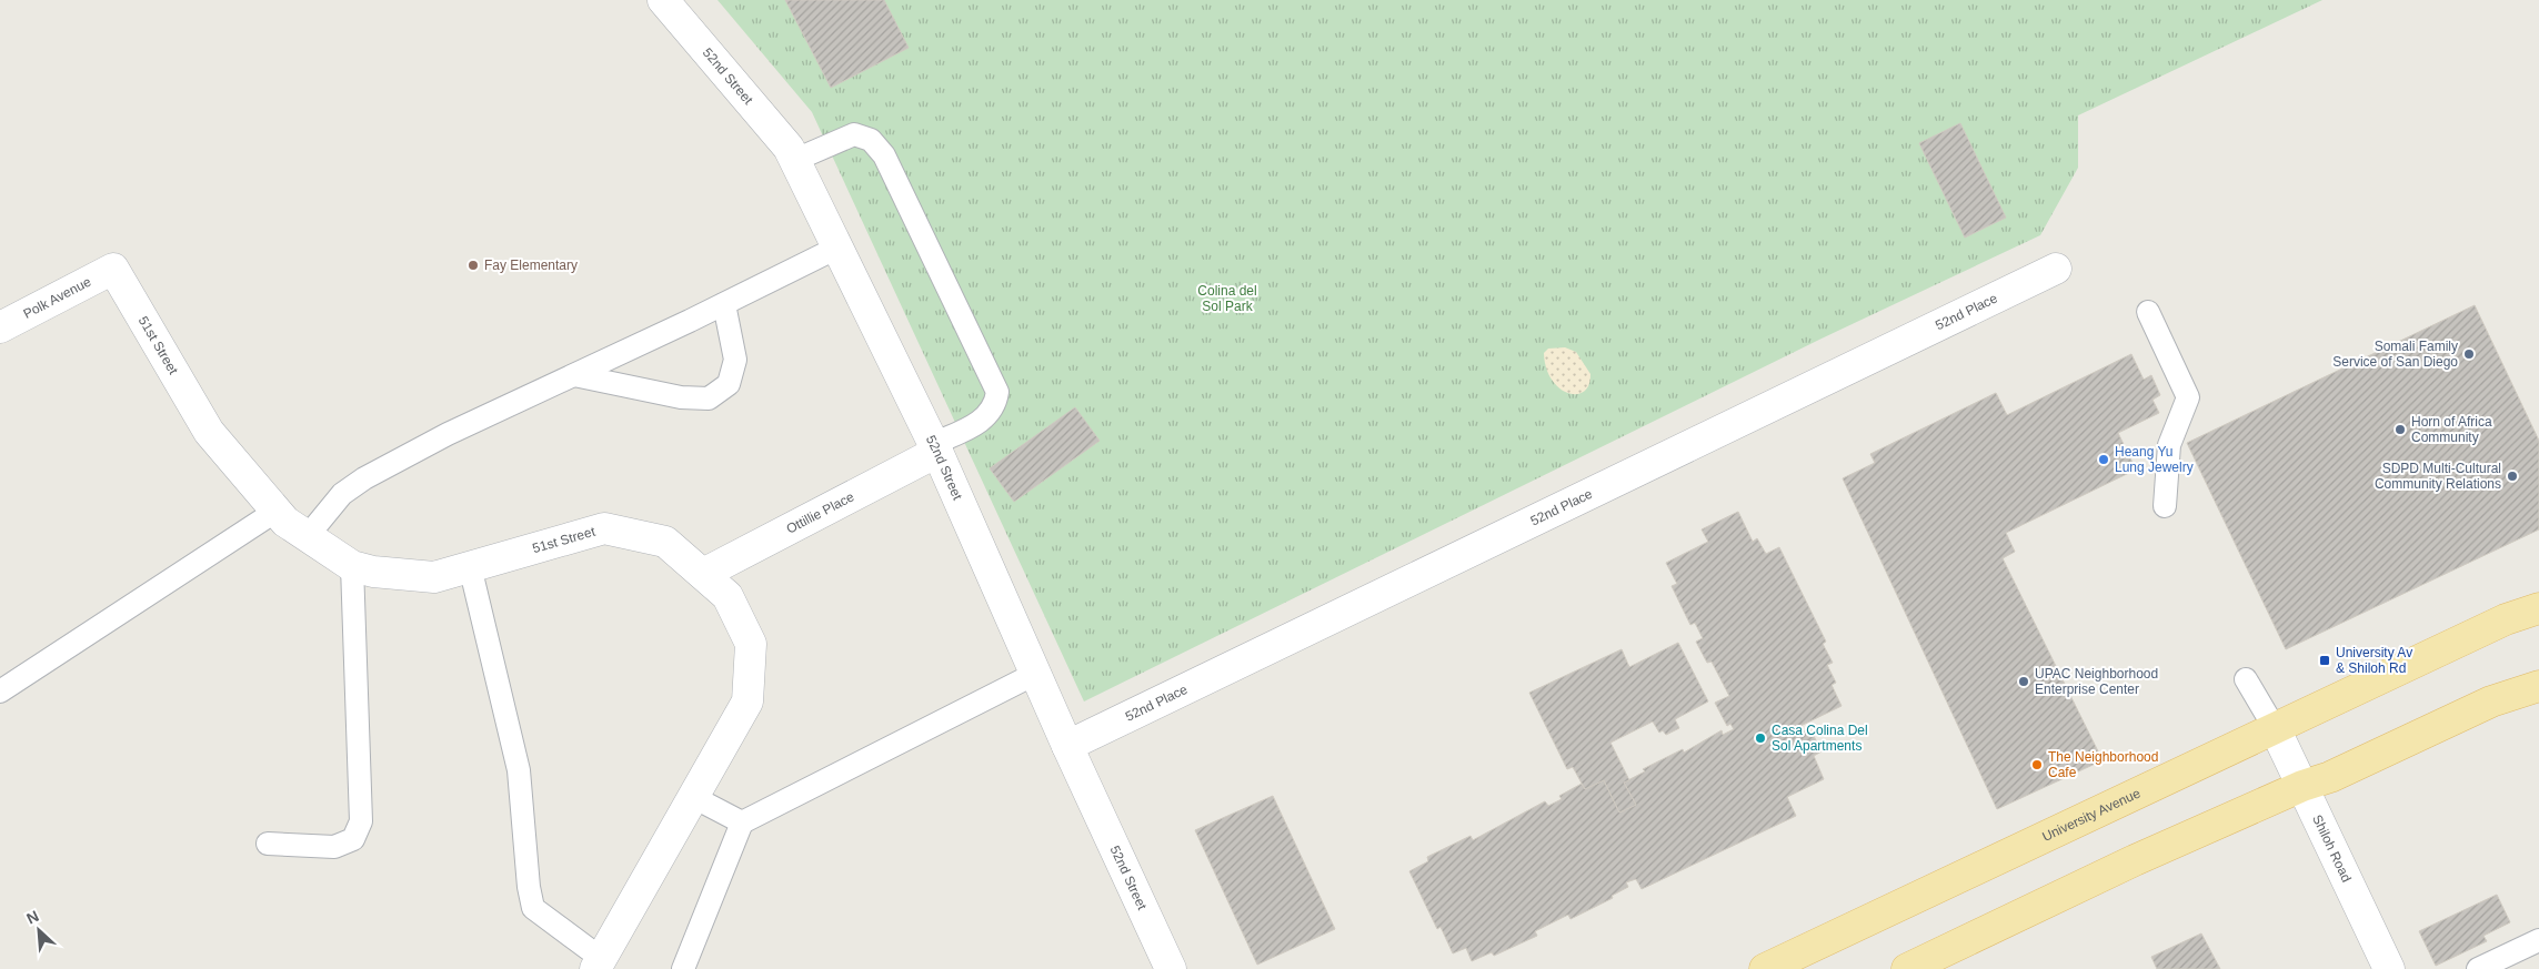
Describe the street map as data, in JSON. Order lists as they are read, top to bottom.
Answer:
{
  "streets": {
    "main road": ["University Avenue"],
    "street": [
      "52nd Street",
      "Polk Avenue",
      "52nd Place",
      "51st Street",
      "Ottillie Place",
      "Shiloh Road"
    ]
  },
  "crossings": [
    ["52nd Street", "52nd Place"],
    ["52nd Street", "Ottillie Place"],
    ["Polk Avenue", "51st Street"],
    ["51st Street", "Ottillie Place"],
    ["University Avenue", "Shiloh Road"]
  ],
  "parks": ["Colina del Sol Park"],
  "places": {
    "other": [
      "Fay Elementary",
      "Somali Family Service of San Diego",
      "Horn of Africa Community",
      "Heang Yu Lung Jewelry",
      "SDPD Multi-Cultural Community Relations",
      "UPAC Neighborhood Enterprise Center",
      "Casa Colina Del Sol Apartments",
      "The Neighborhood Cafe"
    ],
    "transit": ["University Av & Shiloh Rd"]
  },
  "north": "top left"
}
